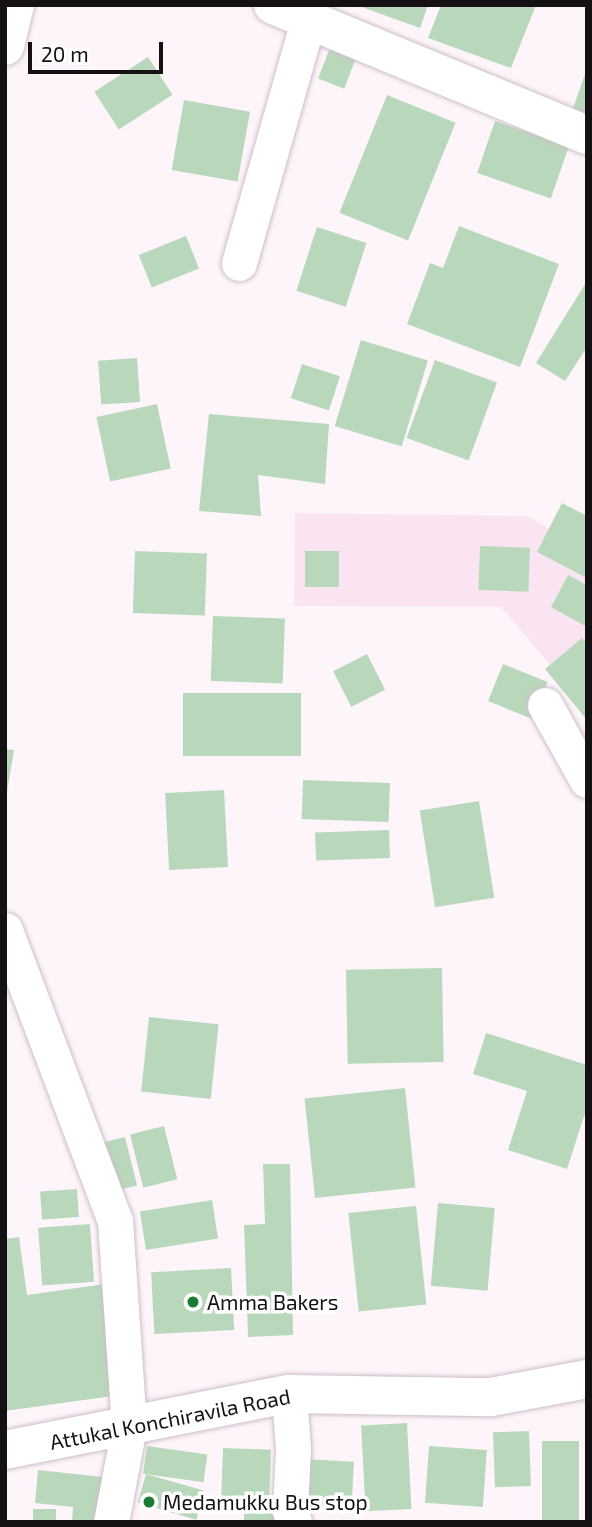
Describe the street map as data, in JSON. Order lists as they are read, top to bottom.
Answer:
{
  "streets": {
    "main road": ["Attukal Konchiravila Road"]
  },
  "places": ["Amma Bakers", "Medamukku Bus stop"],
  "scale_bar": "20 m"
}
